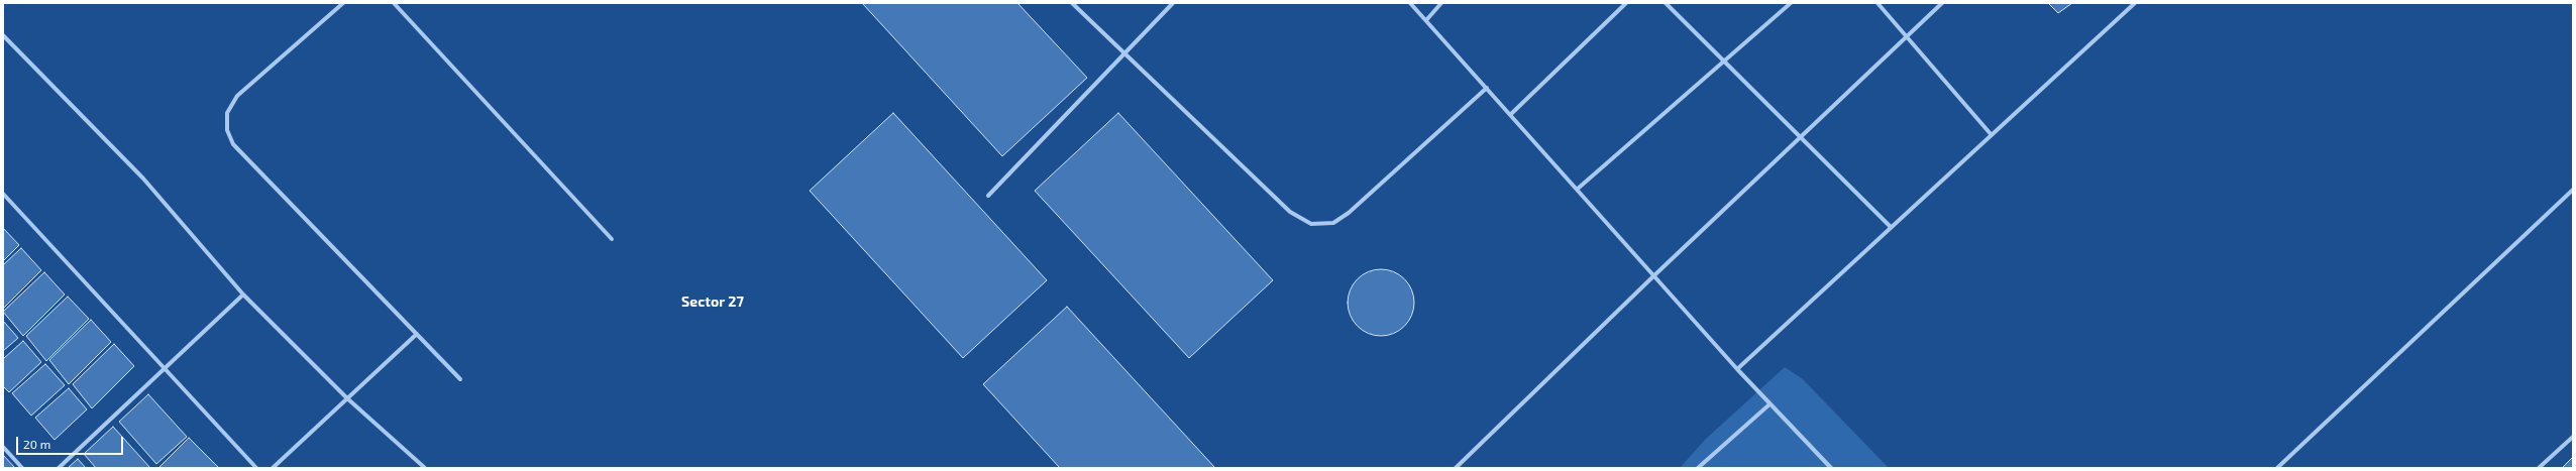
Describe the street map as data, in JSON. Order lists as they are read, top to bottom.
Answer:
{
  "districts": ["Sector 27"],
  "scale_bar": "20 m"
}
